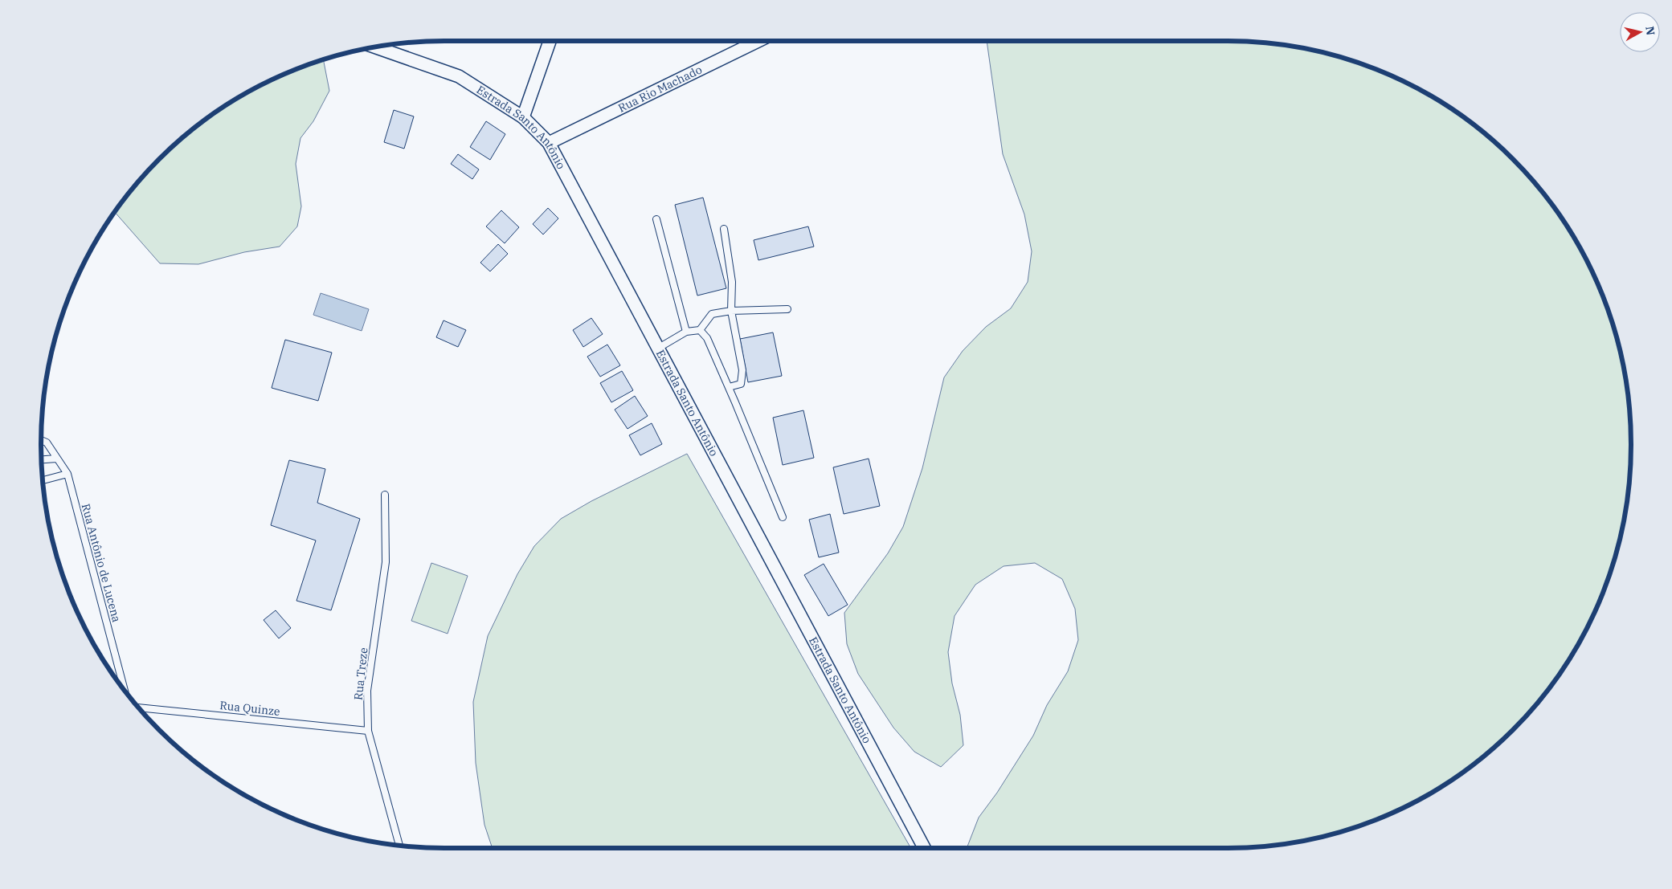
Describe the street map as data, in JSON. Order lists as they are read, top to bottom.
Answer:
{
  "streets": {
    "street": ["Rua Rio Machado", "Estrada Santo Antônio"],
    "lane": ["Rua Antônio de Lucena", "Rua Treze", "Rua Quinze"]
  },
  "crossings": [
    ["Rua Rio Machado", "Estrada Santo Antônio"],
    ["Rua Treze", "Rua Quinze"]
  ],
  "north": "right"
}
